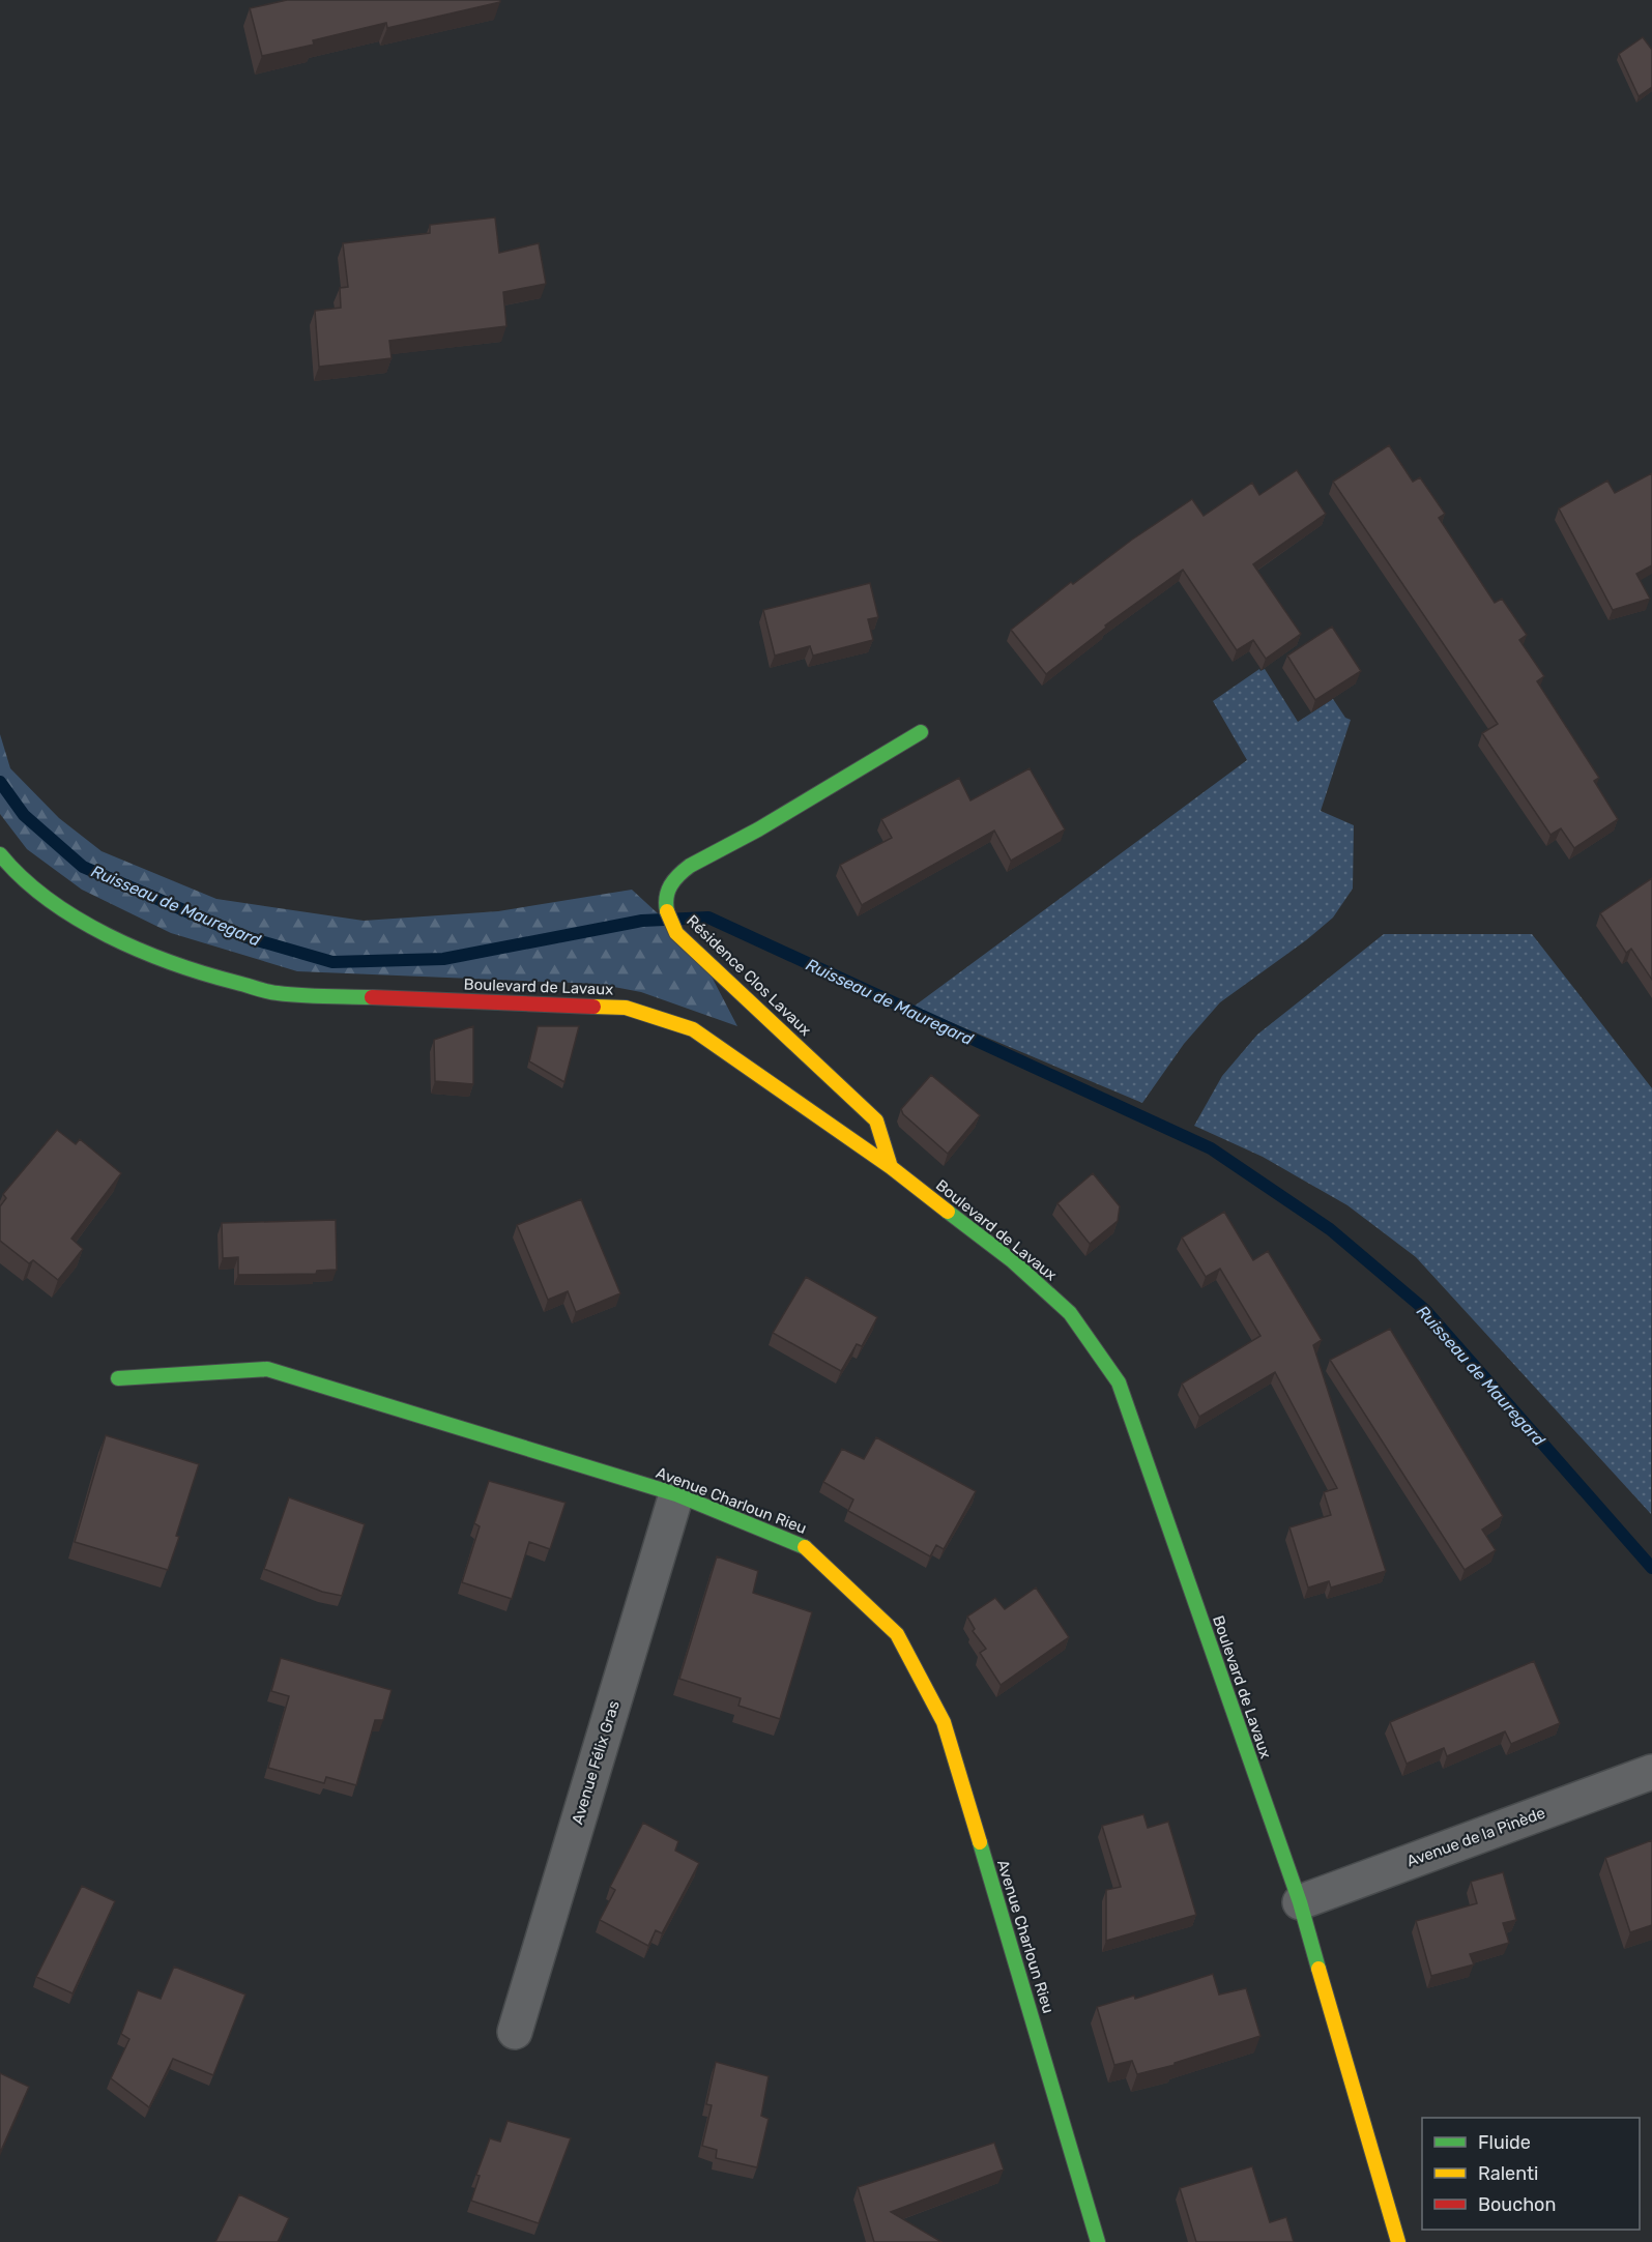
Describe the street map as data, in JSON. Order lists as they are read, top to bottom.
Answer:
{
  "streets": {
    "street": [
      "Résidence Clos Lavaux",
      "Boulevard de Lavaux",
      "Avenue Charloun Rieu",
      "Avenue Félix Gras",
      "Avenue de la Pinède"
    ]
  },
  "crossings": [
    ["Résidence Clos Lavaux", "Boulevard de Lavaux"],
    ["Boulevard de Lavaux", "Avenue de la Pinède"],
    ["Avenue Charloun Rieu", "Avenue Félix Gras"]
  ],
  "water": ["Ruisseau de Mauregard"],
  "legend": ["Fluide", "Ralenti", "Bouchon"]
}
